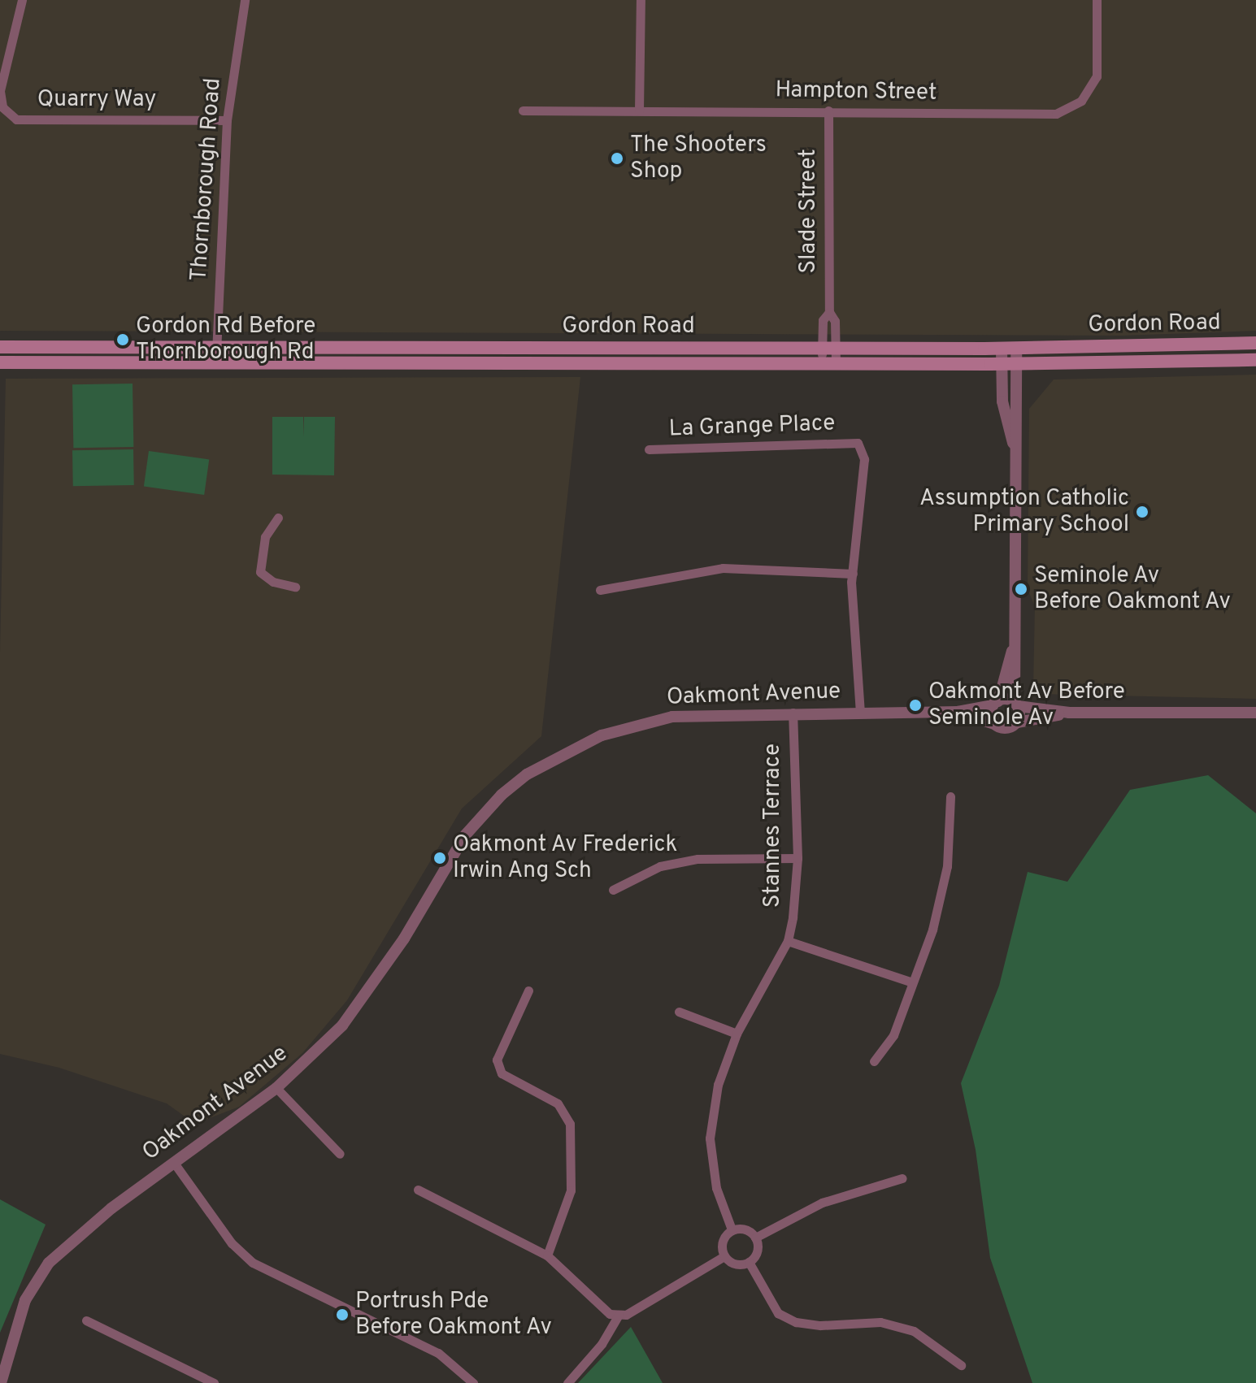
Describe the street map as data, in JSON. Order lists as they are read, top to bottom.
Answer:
{
  "streets": {
    "main road": ["Gordon Road"],
    "street": [
      "Hampton Street",
      "Quarry Way",
      "Thornborough Road",
      "Slade Street",
      "La Grange Place",
      "Oakmont Avenue",
      "Stannes Terrace"
    ]
  },
  "crossings": [
    ["Hampton Street", "Slade Street"],
    ["Quarry Way", "Thornborough Road"],
    ["Thornborough Road", "Gordon Road"],
    ["Slade Street", "Gordon Road"],
    ["La Grange Place", "Oakmont Avenue"],
    ["Oakmont Avenue", "Stannes Terrace"]
  ],
  "places": [
    "The Shooters Shop",
    "Gordon Rd Before Thornborough Rd",
    "Assumption Catholic Primary School",
    "Seminole Av Before Oakmont Av",
    "Oakmont Av Before Seminole Av",
    "Oakmont Av Frederick Irwin Ang Sch",
    "Portrush Pde Before Oakmont Av"
  ]
}
